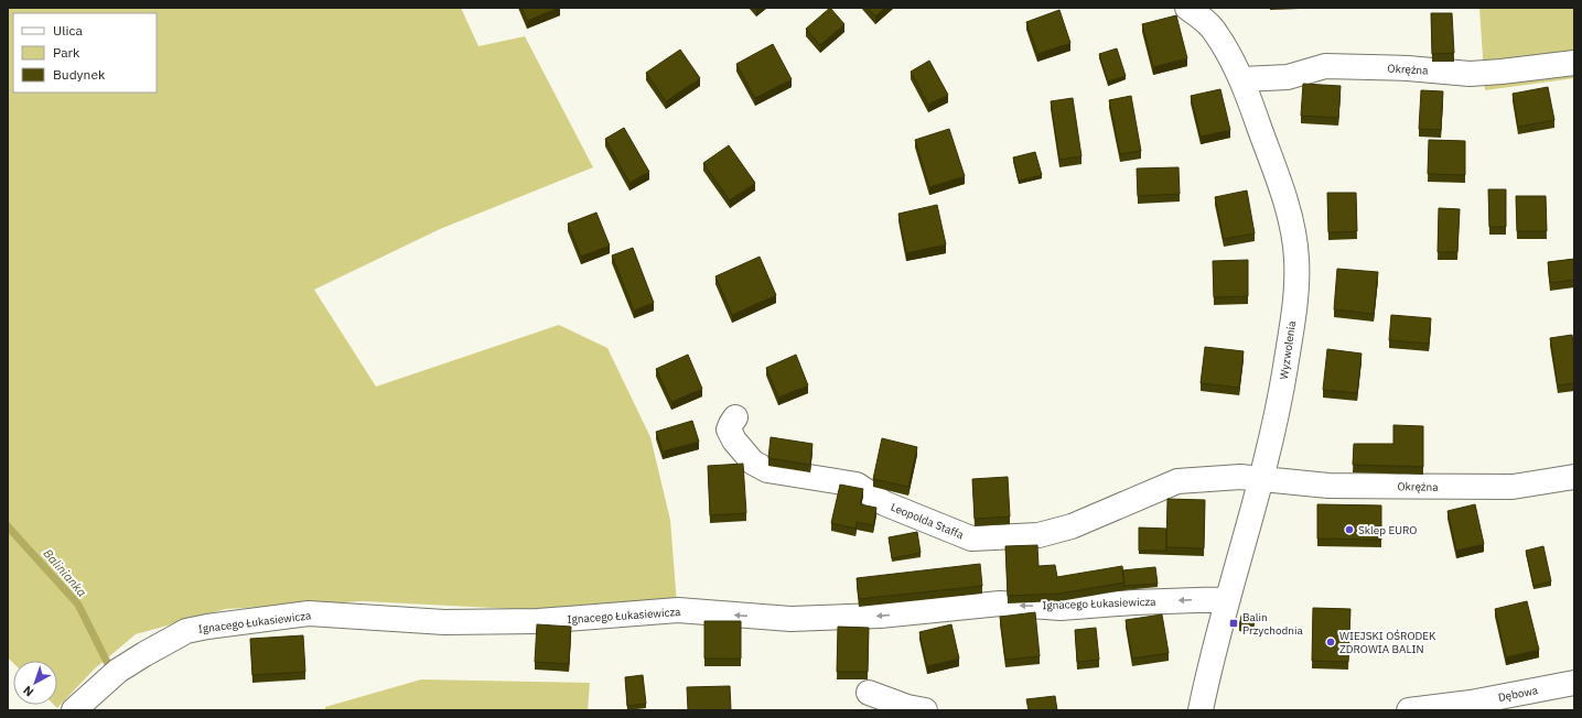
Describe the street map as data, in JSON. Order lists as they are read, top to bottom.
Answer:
{
  "streets": {
    "street": [
      "Okrężna",
      "Wyzwolenia",
      "Leopolda Staffa",
      "Ignacego Łukasiewicza",
      "Dębowa"
    ]
  },
  "crossings": [
    ["Okrężna", "Wyzwolenia"],
    ["Okrężna", "Leopolda Staffa"],
    ["Wyzwolenia", "Leopolda Staffa"],
    ["Wyzwolenia", "Ignacego Łukasiewicza"]
  ],
  "one_way": ["Ignacego Łukasiewicza"],
  "water": ["Balinianka"],
  "places": {
    "other": ["Sklep EURO", "WIEJSKI OŚRODEK ZDROWIA BALIN"],
    "transit": ["Balin Przychodnia"]
  },
  "legend": ["Ulica", "Park", "Budynek"],
  "north": "bottom left"
}
